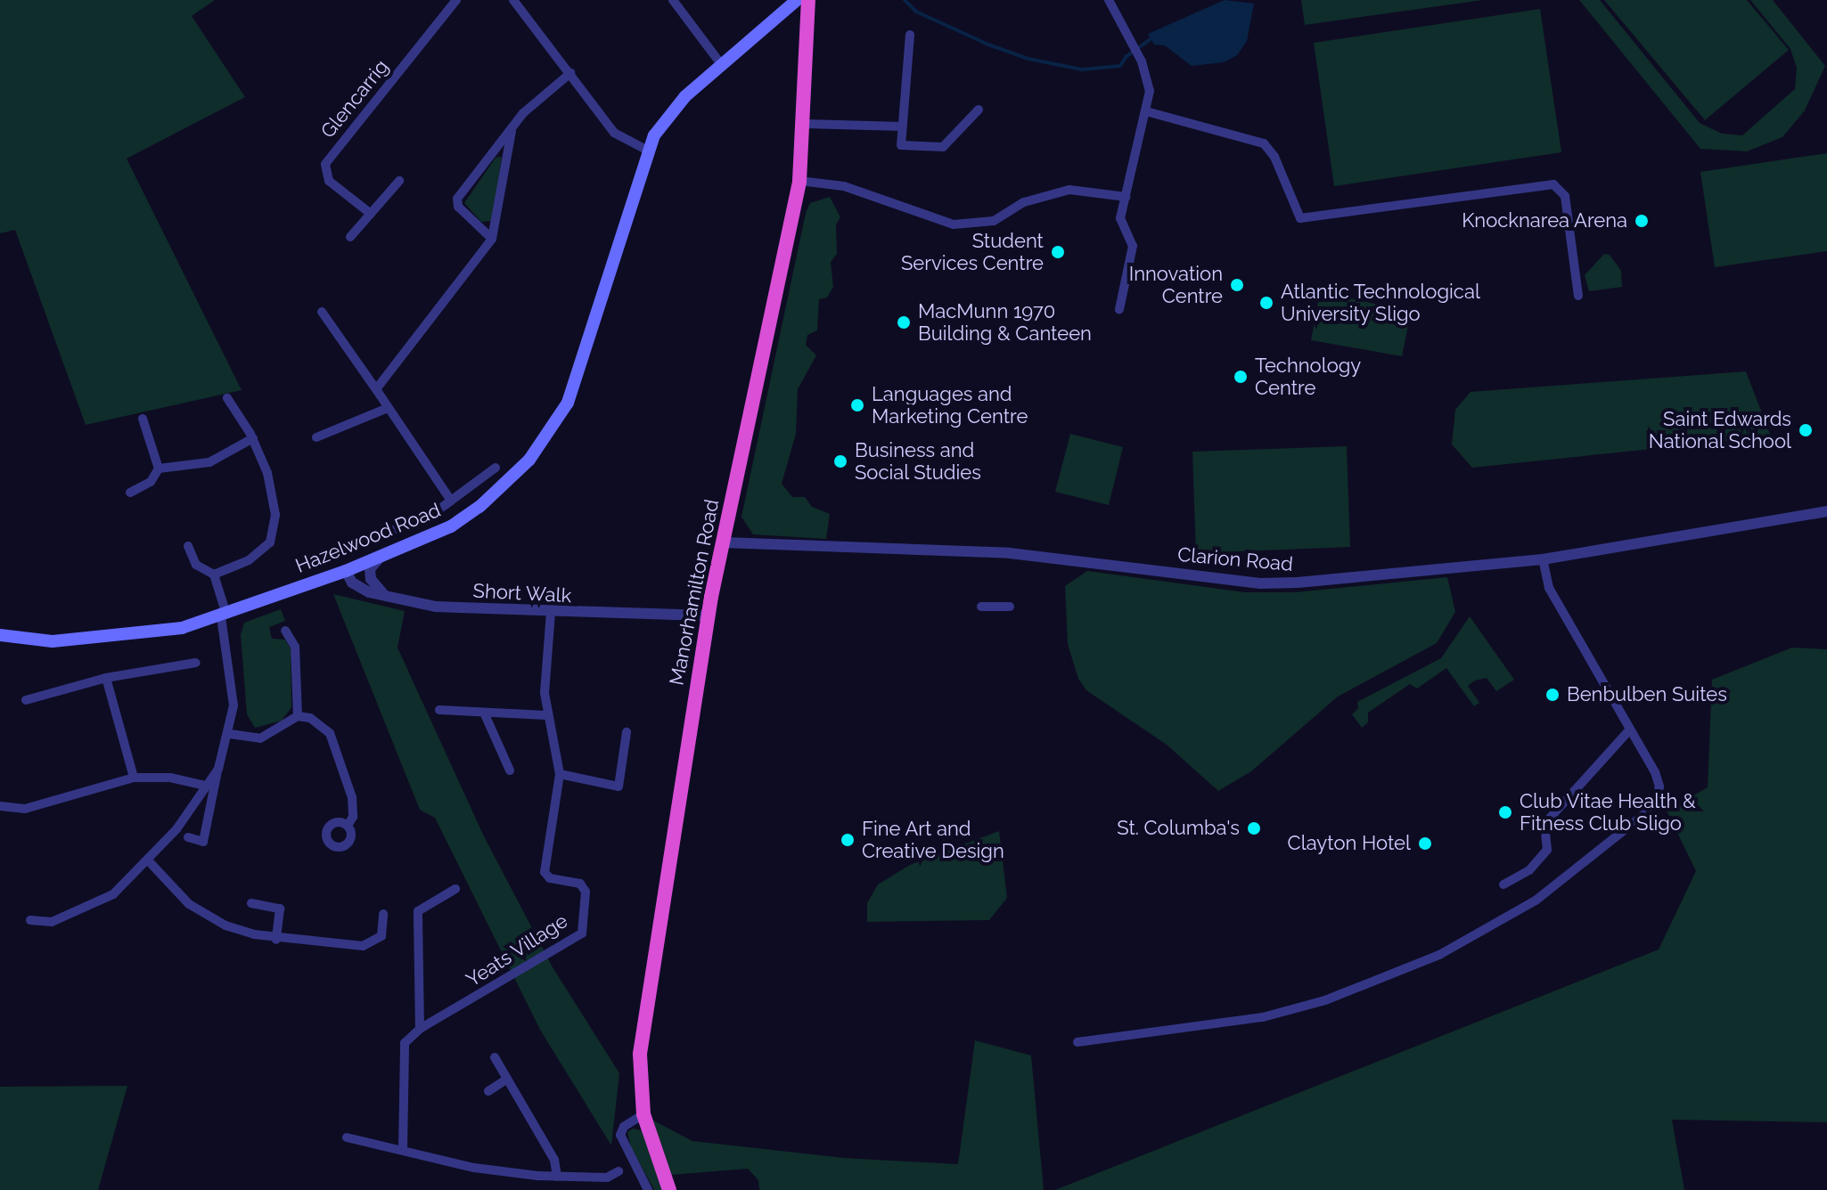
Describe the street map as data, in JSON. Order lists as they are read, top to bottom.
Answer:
{
  "streets": {
    "highway": ["Manorhamilton Road"],
    "main road": ["Hazelwood Road"],
    "street": [
      "Glencarrig",
      "Clarion Road",
      "Short Walk",
      "Yeats Village"
    ]
  },
  "crossings": [
    ["Hazelwood Road", "Short Walk"],
    ["Clarion Road", "Manorhamilton Road"],
    ["Manorhamilton Road", "Short Walk"],
    ["Short Walk", "Yeats Village"]
  ],
  "places": [
    "Knocknarea Arena",
    "Student Services Centre",
    "Innovation Centre",
    "Atlantic Technological University Sligo",
    "MacMunn 1970 Building & Canteen",
    "Technology Centre",
    "Languages and Marketing Centre",
    "Saint Edwards National School",
    "Business and Social Studies",
    "Benbulben Suites",
    "Club Vitae Health & Fitness Club Sligo",
    "St. Columba's",
    "Fine Art and Creative Design",
    "Clayton Hotel"
  ]
}
